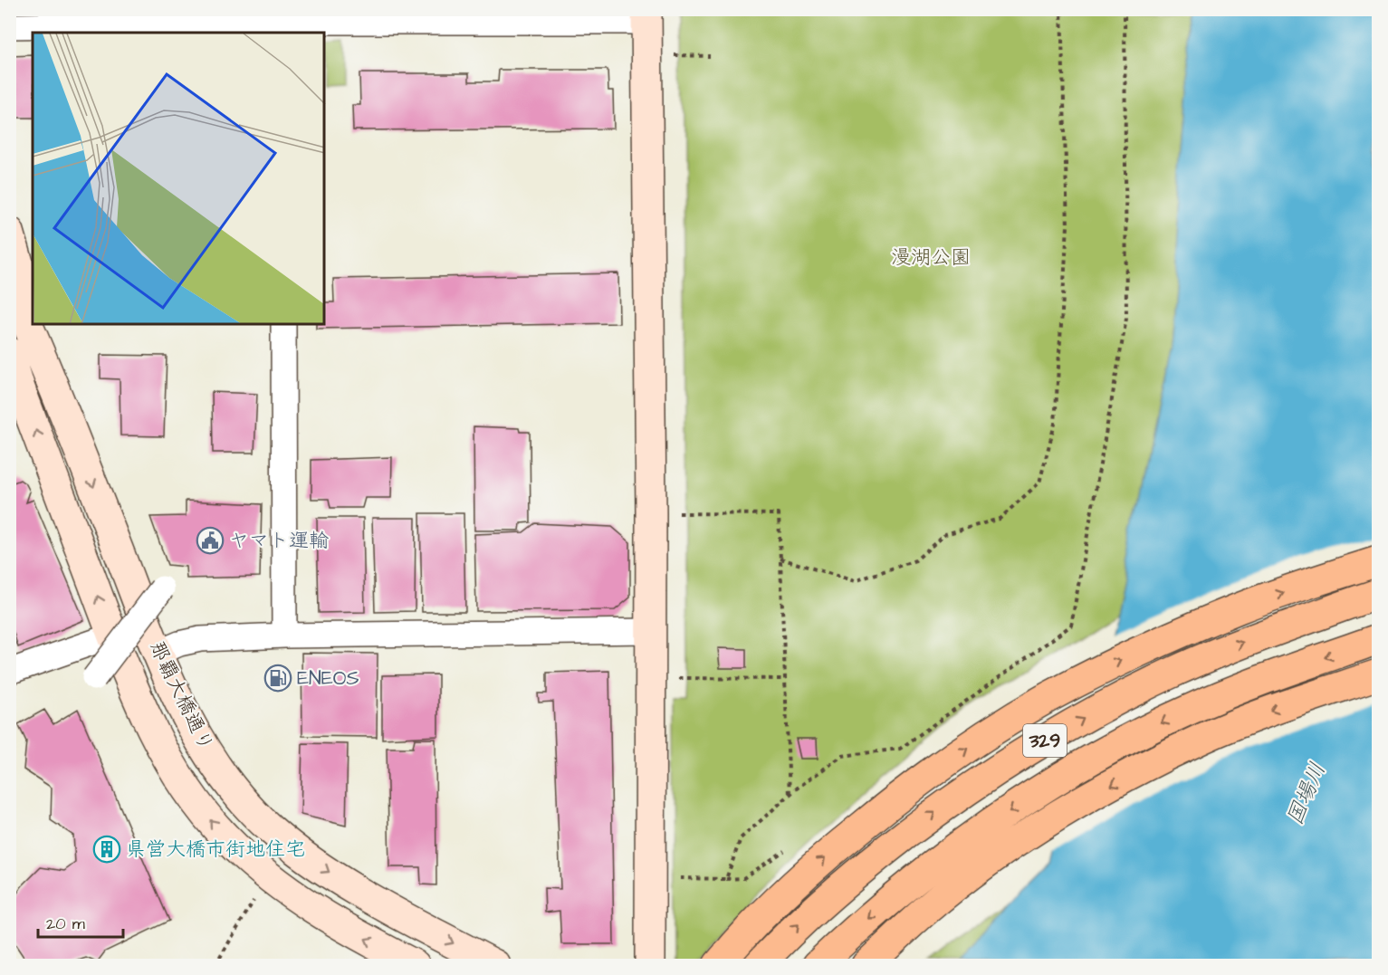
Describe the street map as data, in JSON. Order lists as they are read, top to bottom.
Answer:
{
  "streets": {
    "highway": ["329"],
    "main road": ["那覇大橋通り"]
  },
  "water": ["国場川"],
  "parks": ["漫湖公園"],
  "places": {
    "public building": ["ヤマト運輸"],
    "fuel station": ["ENEOS"],
    "building": ["県営大橋市街地住宅"]
  },
  "scale_bar": "20 m"
}
